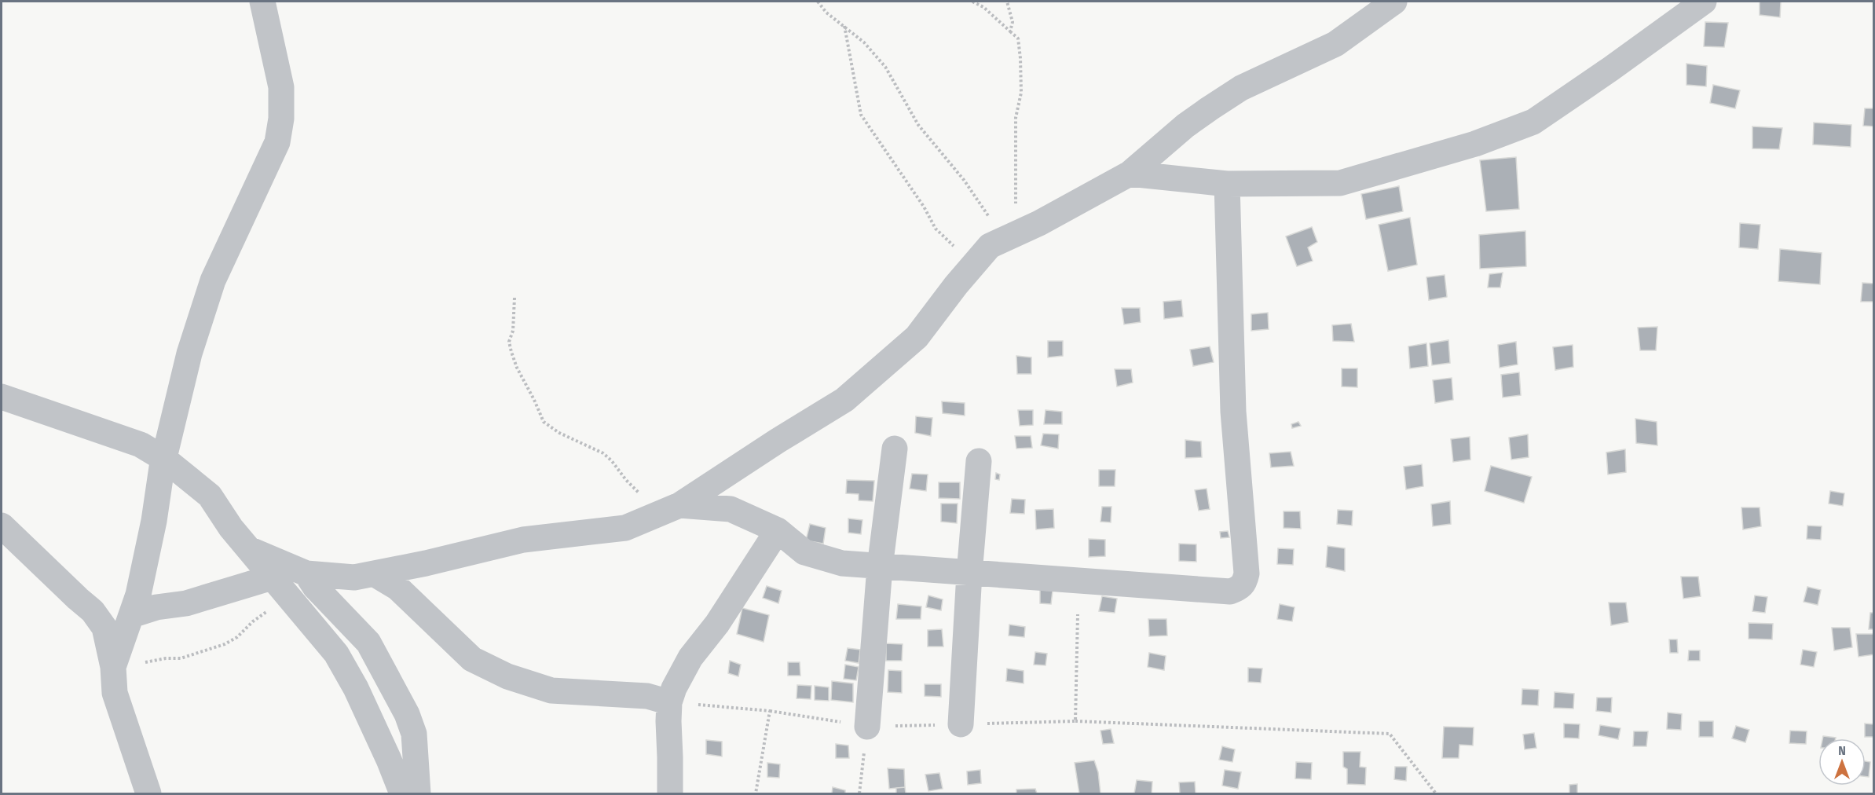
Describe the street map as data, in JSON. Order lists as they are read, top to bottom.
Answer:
{
  "north": "top"
}
